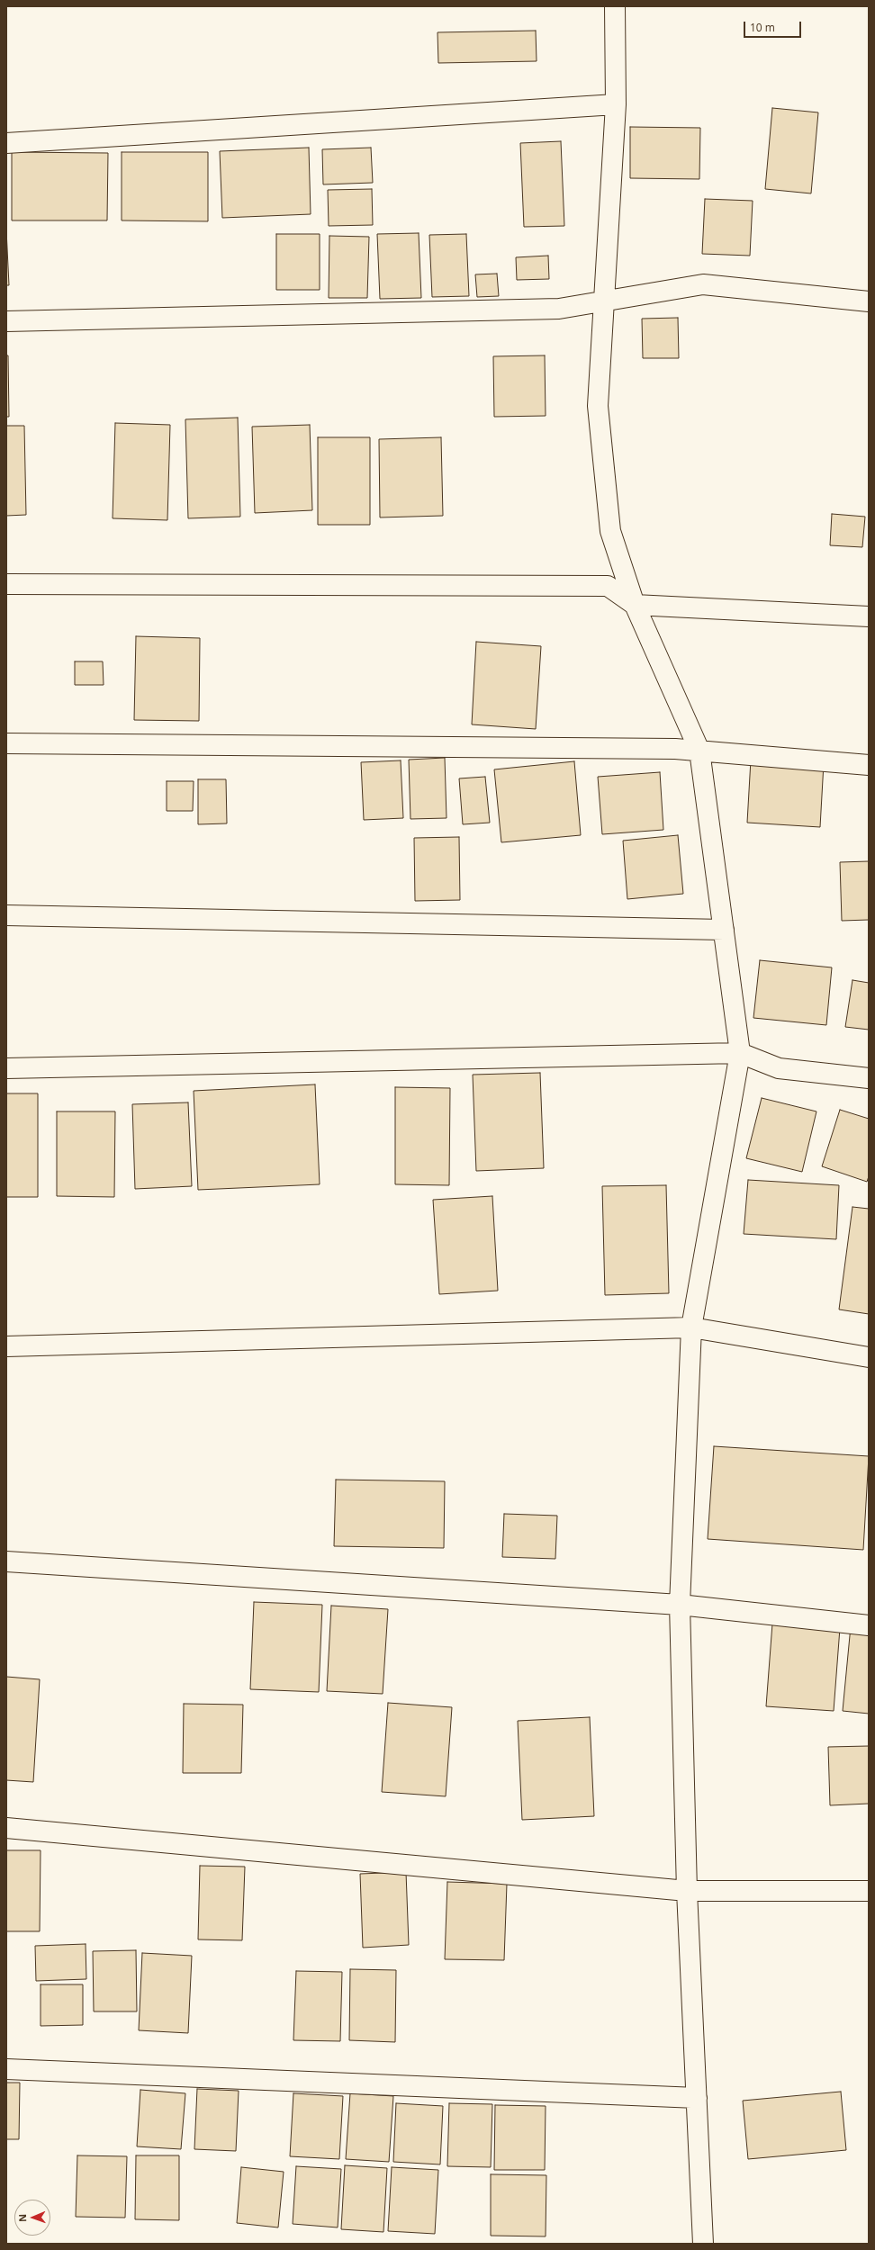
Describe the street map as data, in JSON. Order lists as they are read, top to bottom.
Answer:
{
  "scale_bar": "10 m",
  "north": "left"
}
